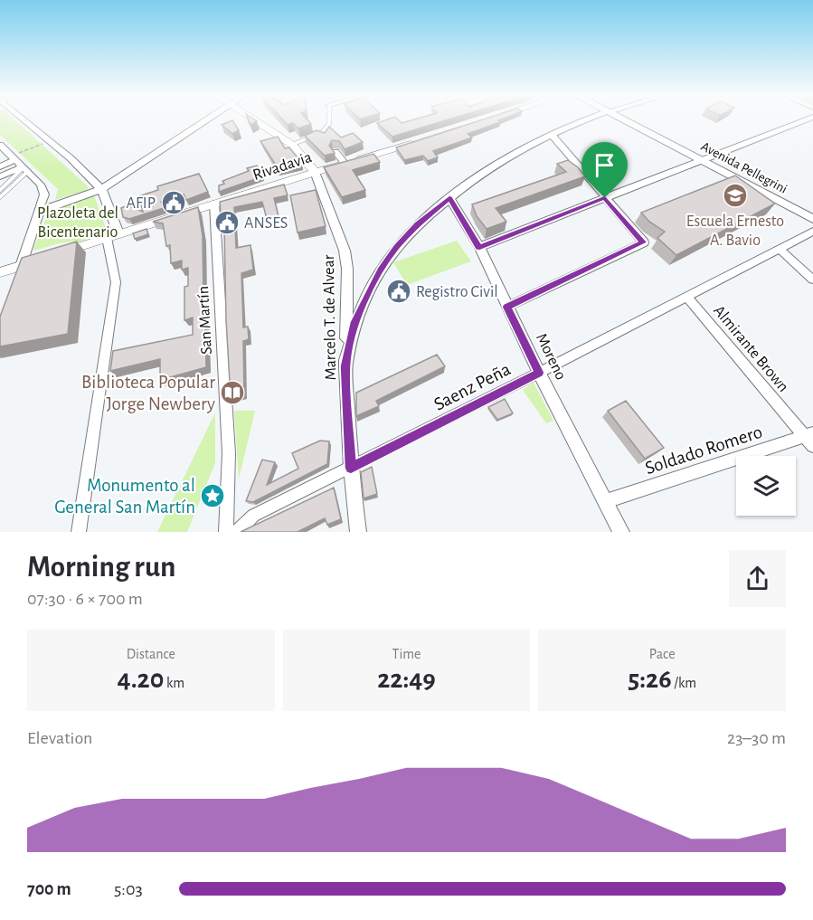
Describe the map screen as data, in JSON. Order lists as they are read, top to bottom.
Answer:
{
  "streets": {
    "main road": ["Rivadavia"],
    "street": [
      "Avenida Pellegrini",
      "Marcelo T. de Alvear",
      "San Martín",
      "Almirante Brown",
      "Moreno",
      "Saenz Peña",
      "Soldado Romero"
    ]
  },
  "crossings": [
    ["Rivadavia", "Marcelo T. de Alvear"],
    ["Rivadavia", "San Martín"],
    ["Marcelo T. de Alvear", "Saenz Peña"],
    ["Almirante Brown", "Saenz Peña"],
    ["Almirante Brown", "Soldado Romero"],
    ["Moreno", "Saenz Peña"],
    ["Moreno", "Soldado Romero"]
  ],
  "parks": ["Plazoleta del Bicentenario"],
  "places": {
    "school or university": ["Escuela Ernesto A. Bavio"],
    "public building": ["AFIP", "ANSES", "Registro Civil"],
    "library": ["Biblioteca Popular Jorge Newbery"],
    "place": ["Monumento al General San Martín"]
  },
  "page": {
    "heading": ["Morning run", "07:30 · 6 × 700 m"],
    "stats": [
      ["Distance", "4.20 km"],
      ["Time", "22:49"],
      ["Pace", "5:26 /km"]
    ],
    "chart": ["Elevation", "23–30 m"],
    "list": [
      {
        "name": "700 m",
        "note": "5:03"
      }
    ]
  }
}
